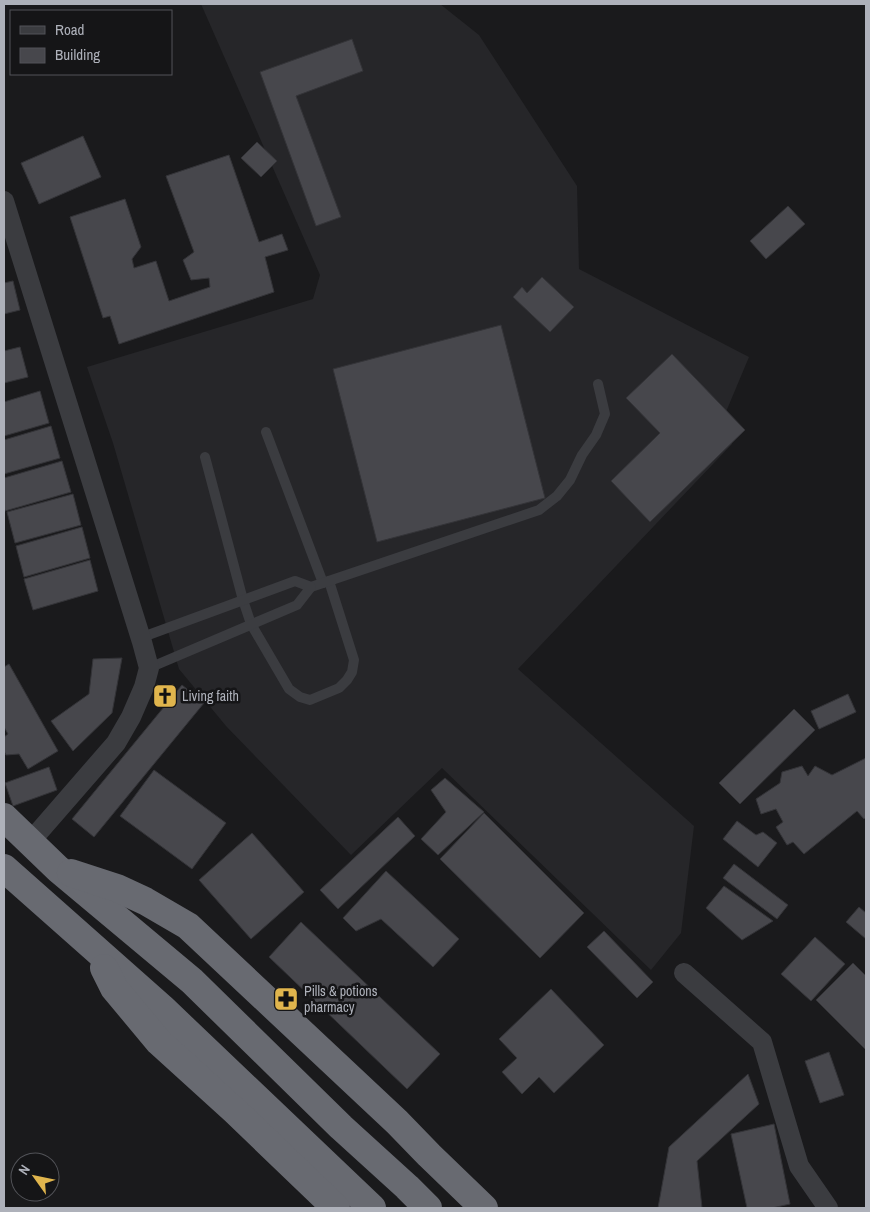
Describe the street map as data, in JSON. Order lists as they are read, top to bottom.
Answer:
{
  "places": {
    "church": ["Living faith"],
    "pharmacy": ["Pills & potions pharmacy"]
  },
  "legend": ["Road", "Building"],
  "north": "top left"
}
